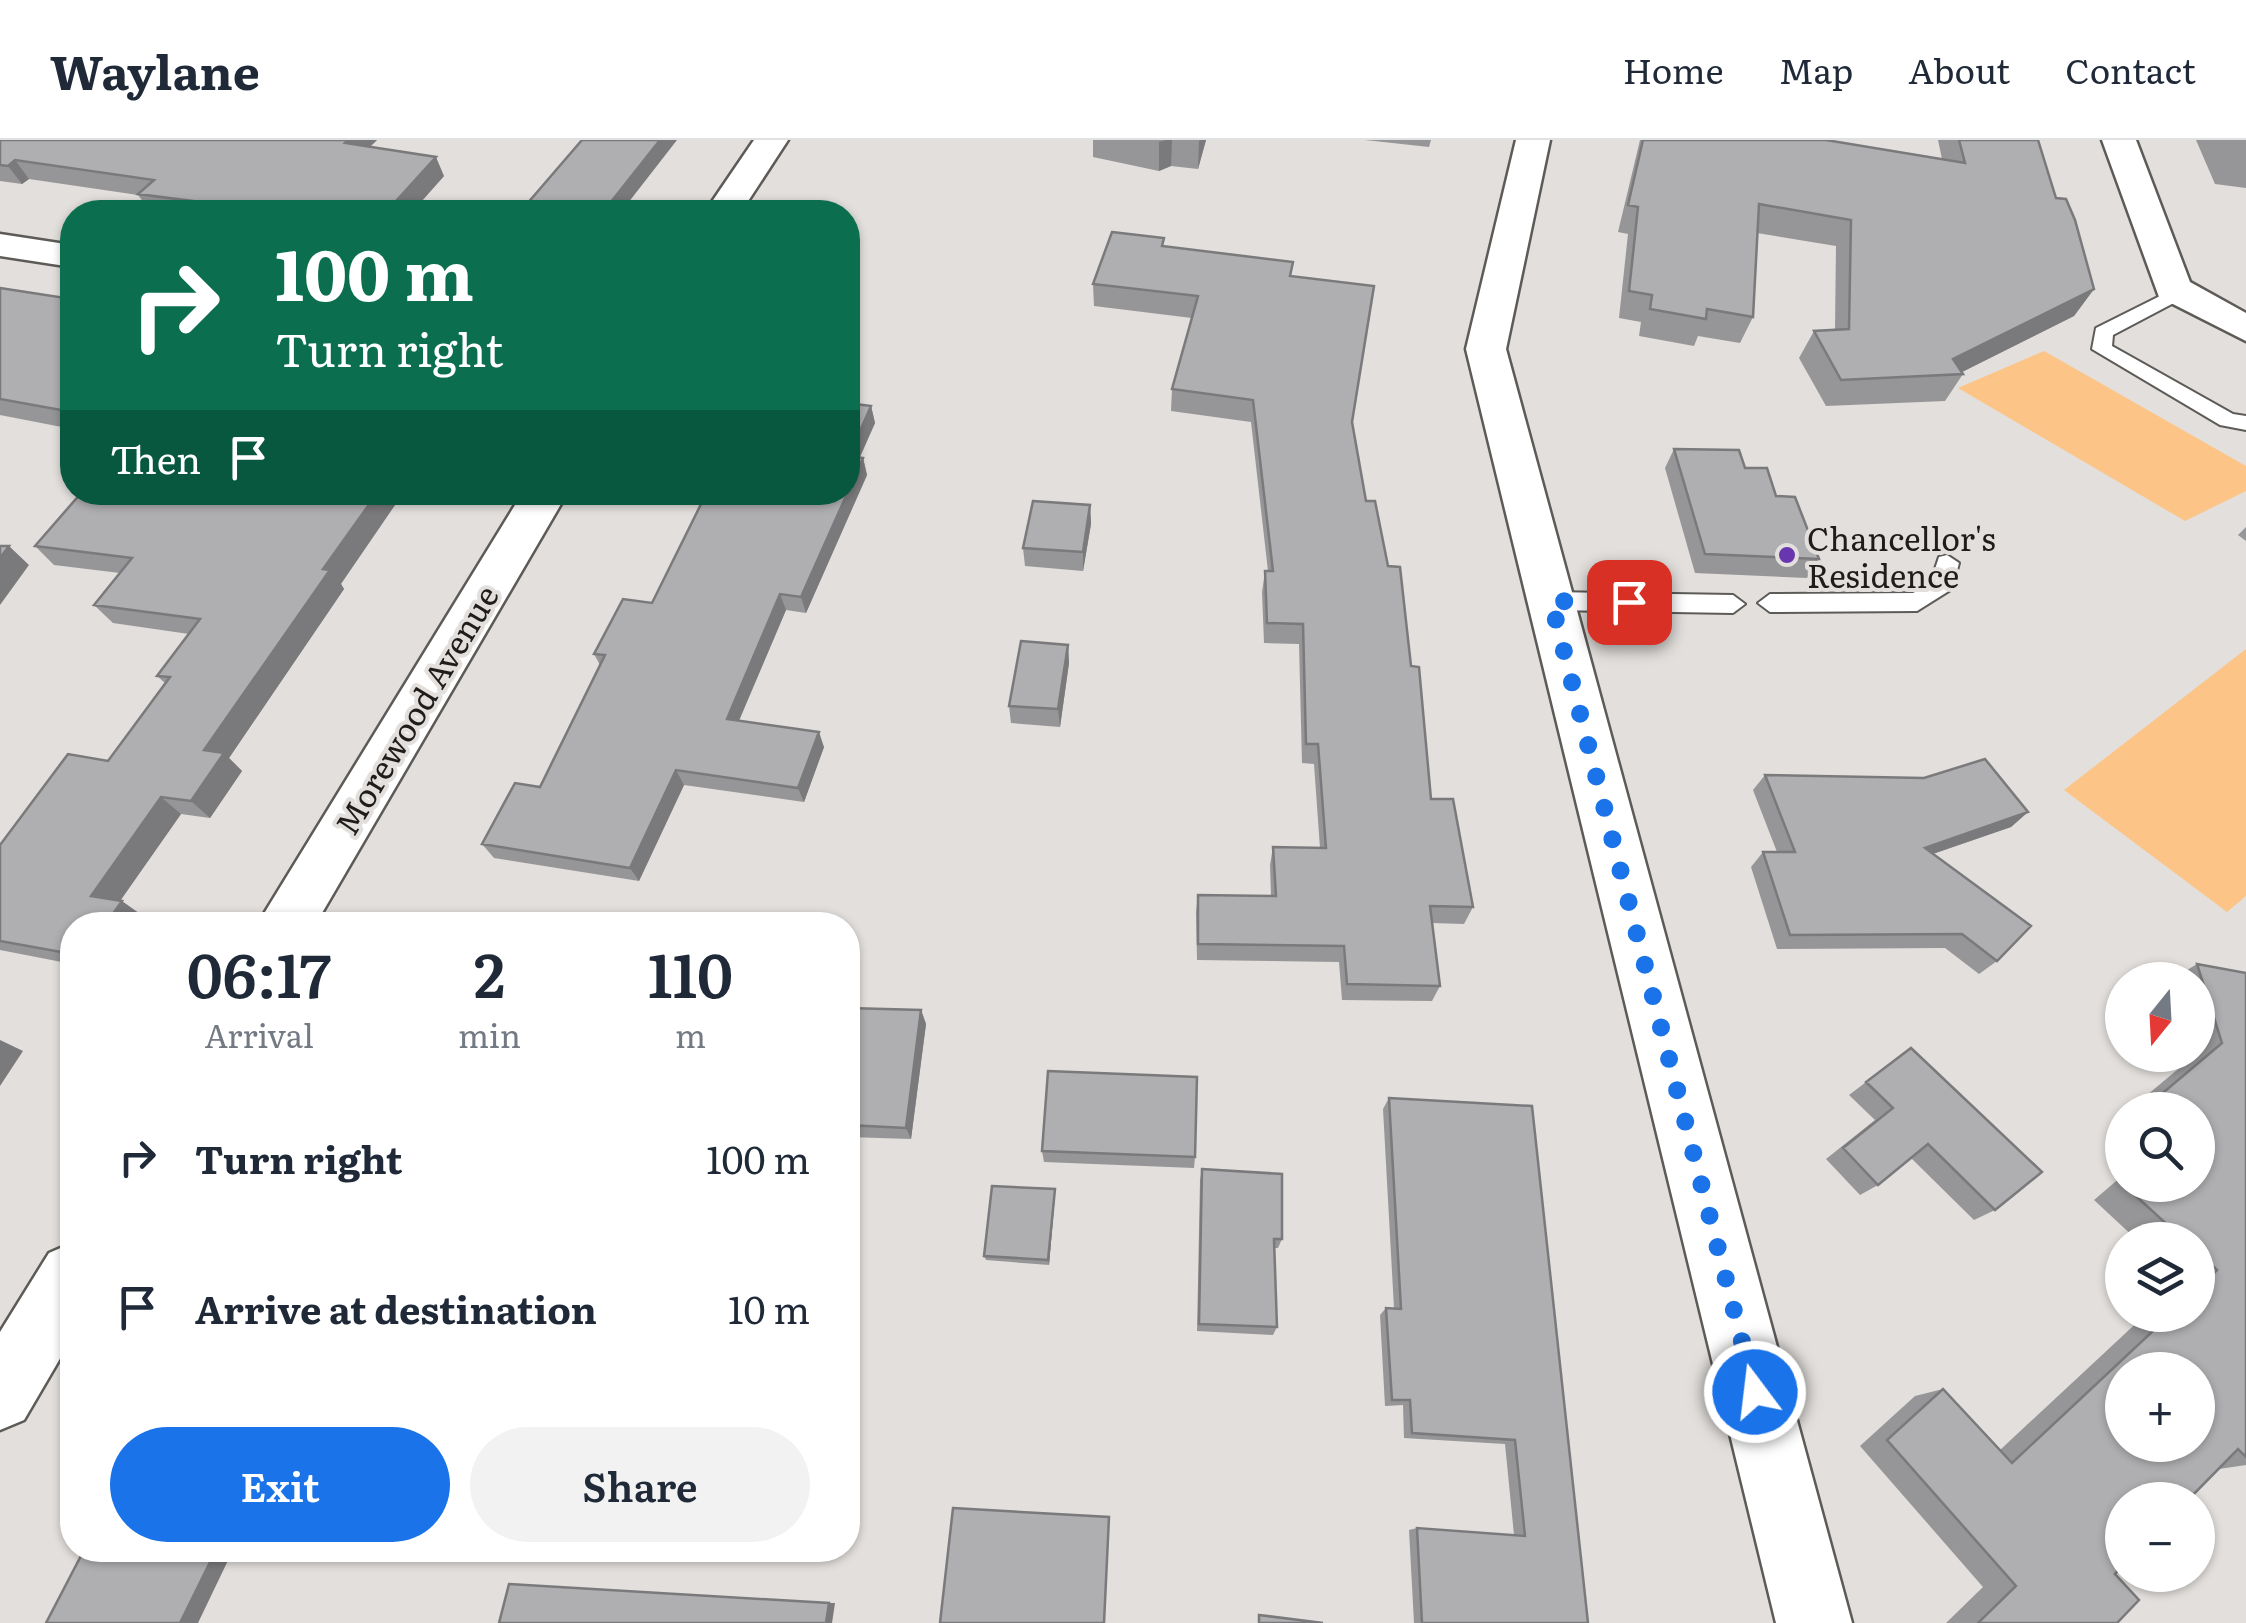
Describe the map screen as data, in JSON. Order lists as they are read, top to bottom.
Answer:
{
  "streets": {
    "street": ["Morewood Avenue"]
  },
  "places": ["Chancellor's Residence"],
  "north": "bottom",
  "page": {
    "header": "Waylane",
    "nav": [
      "Home",
      "Map",
      "About",
      "Contact"
    ],
    "turn": ["100 m", "Turn right"],
    "then": "Then",
    "eta": [
      "06:17",
      "Arrival",
      "2",
      "min",
      "110",
      "m"
    ],
    "map_buttons": ["+", "−"],
    "list": [
      {
        "name": "Turn right",
        "value": "100 m"
      },
      {
        "name": "Arrive at destination",
        "value": "10 m"
      }
    ],
    "buttons": ["Exit", "Share"]
  }
}
